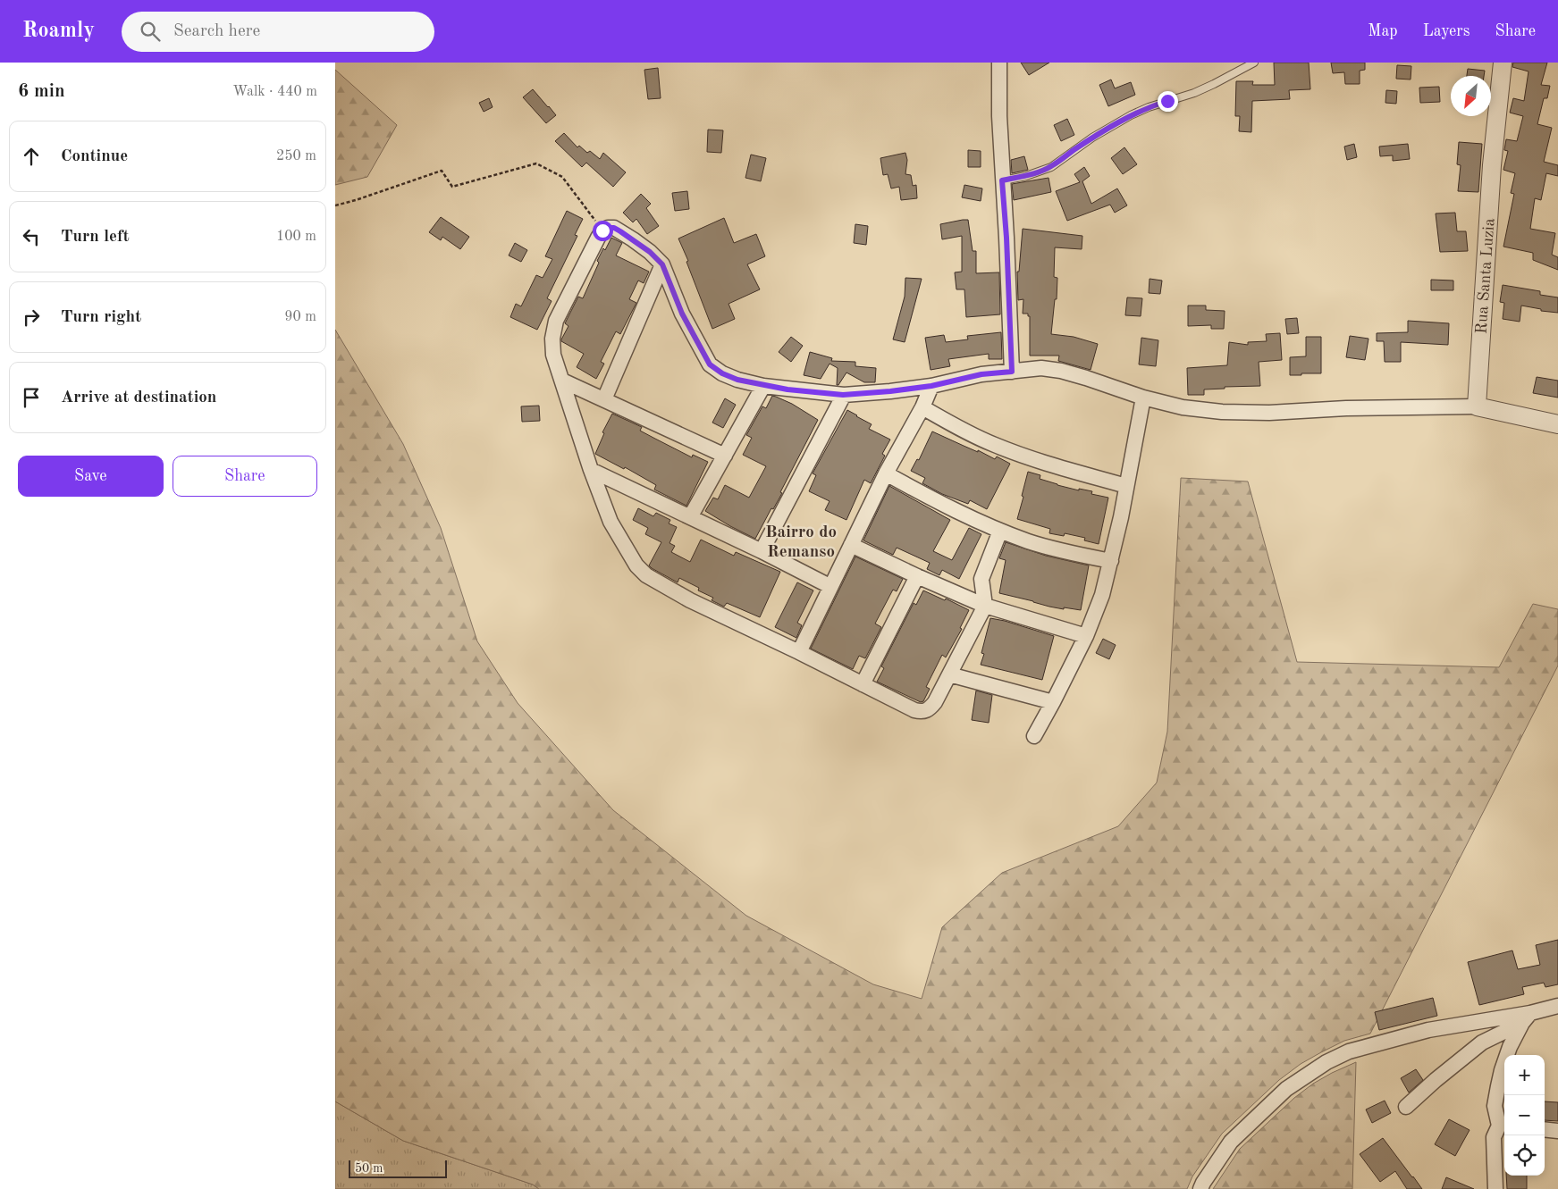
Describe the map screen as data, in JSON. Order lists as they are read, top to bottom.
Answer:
{
  "streets": {
    "street": ["Rua Santa Luzia"]
  },
  "districts": ["Bairro do Remanso"],
  "scale_bar": "50 m",
  "north": "bottom left",
  "page": {
    "header": "Roamly",
    "search": "Search here",
    "nav": ["Map", "Layers", "Share"],
    "heading": ["6 min", "Walk · 440 m"],
    "list": [
      ["Continue", "250 m"],
      ["Turn left", "100 m"],
      ["Turn right", "90 m"],
      "Arrive at destination"
    ],
    "buttons": ["Save", "Share"],
    "map_buttons": ["+", "−"],
    "scale": "50 m"
  }
}
